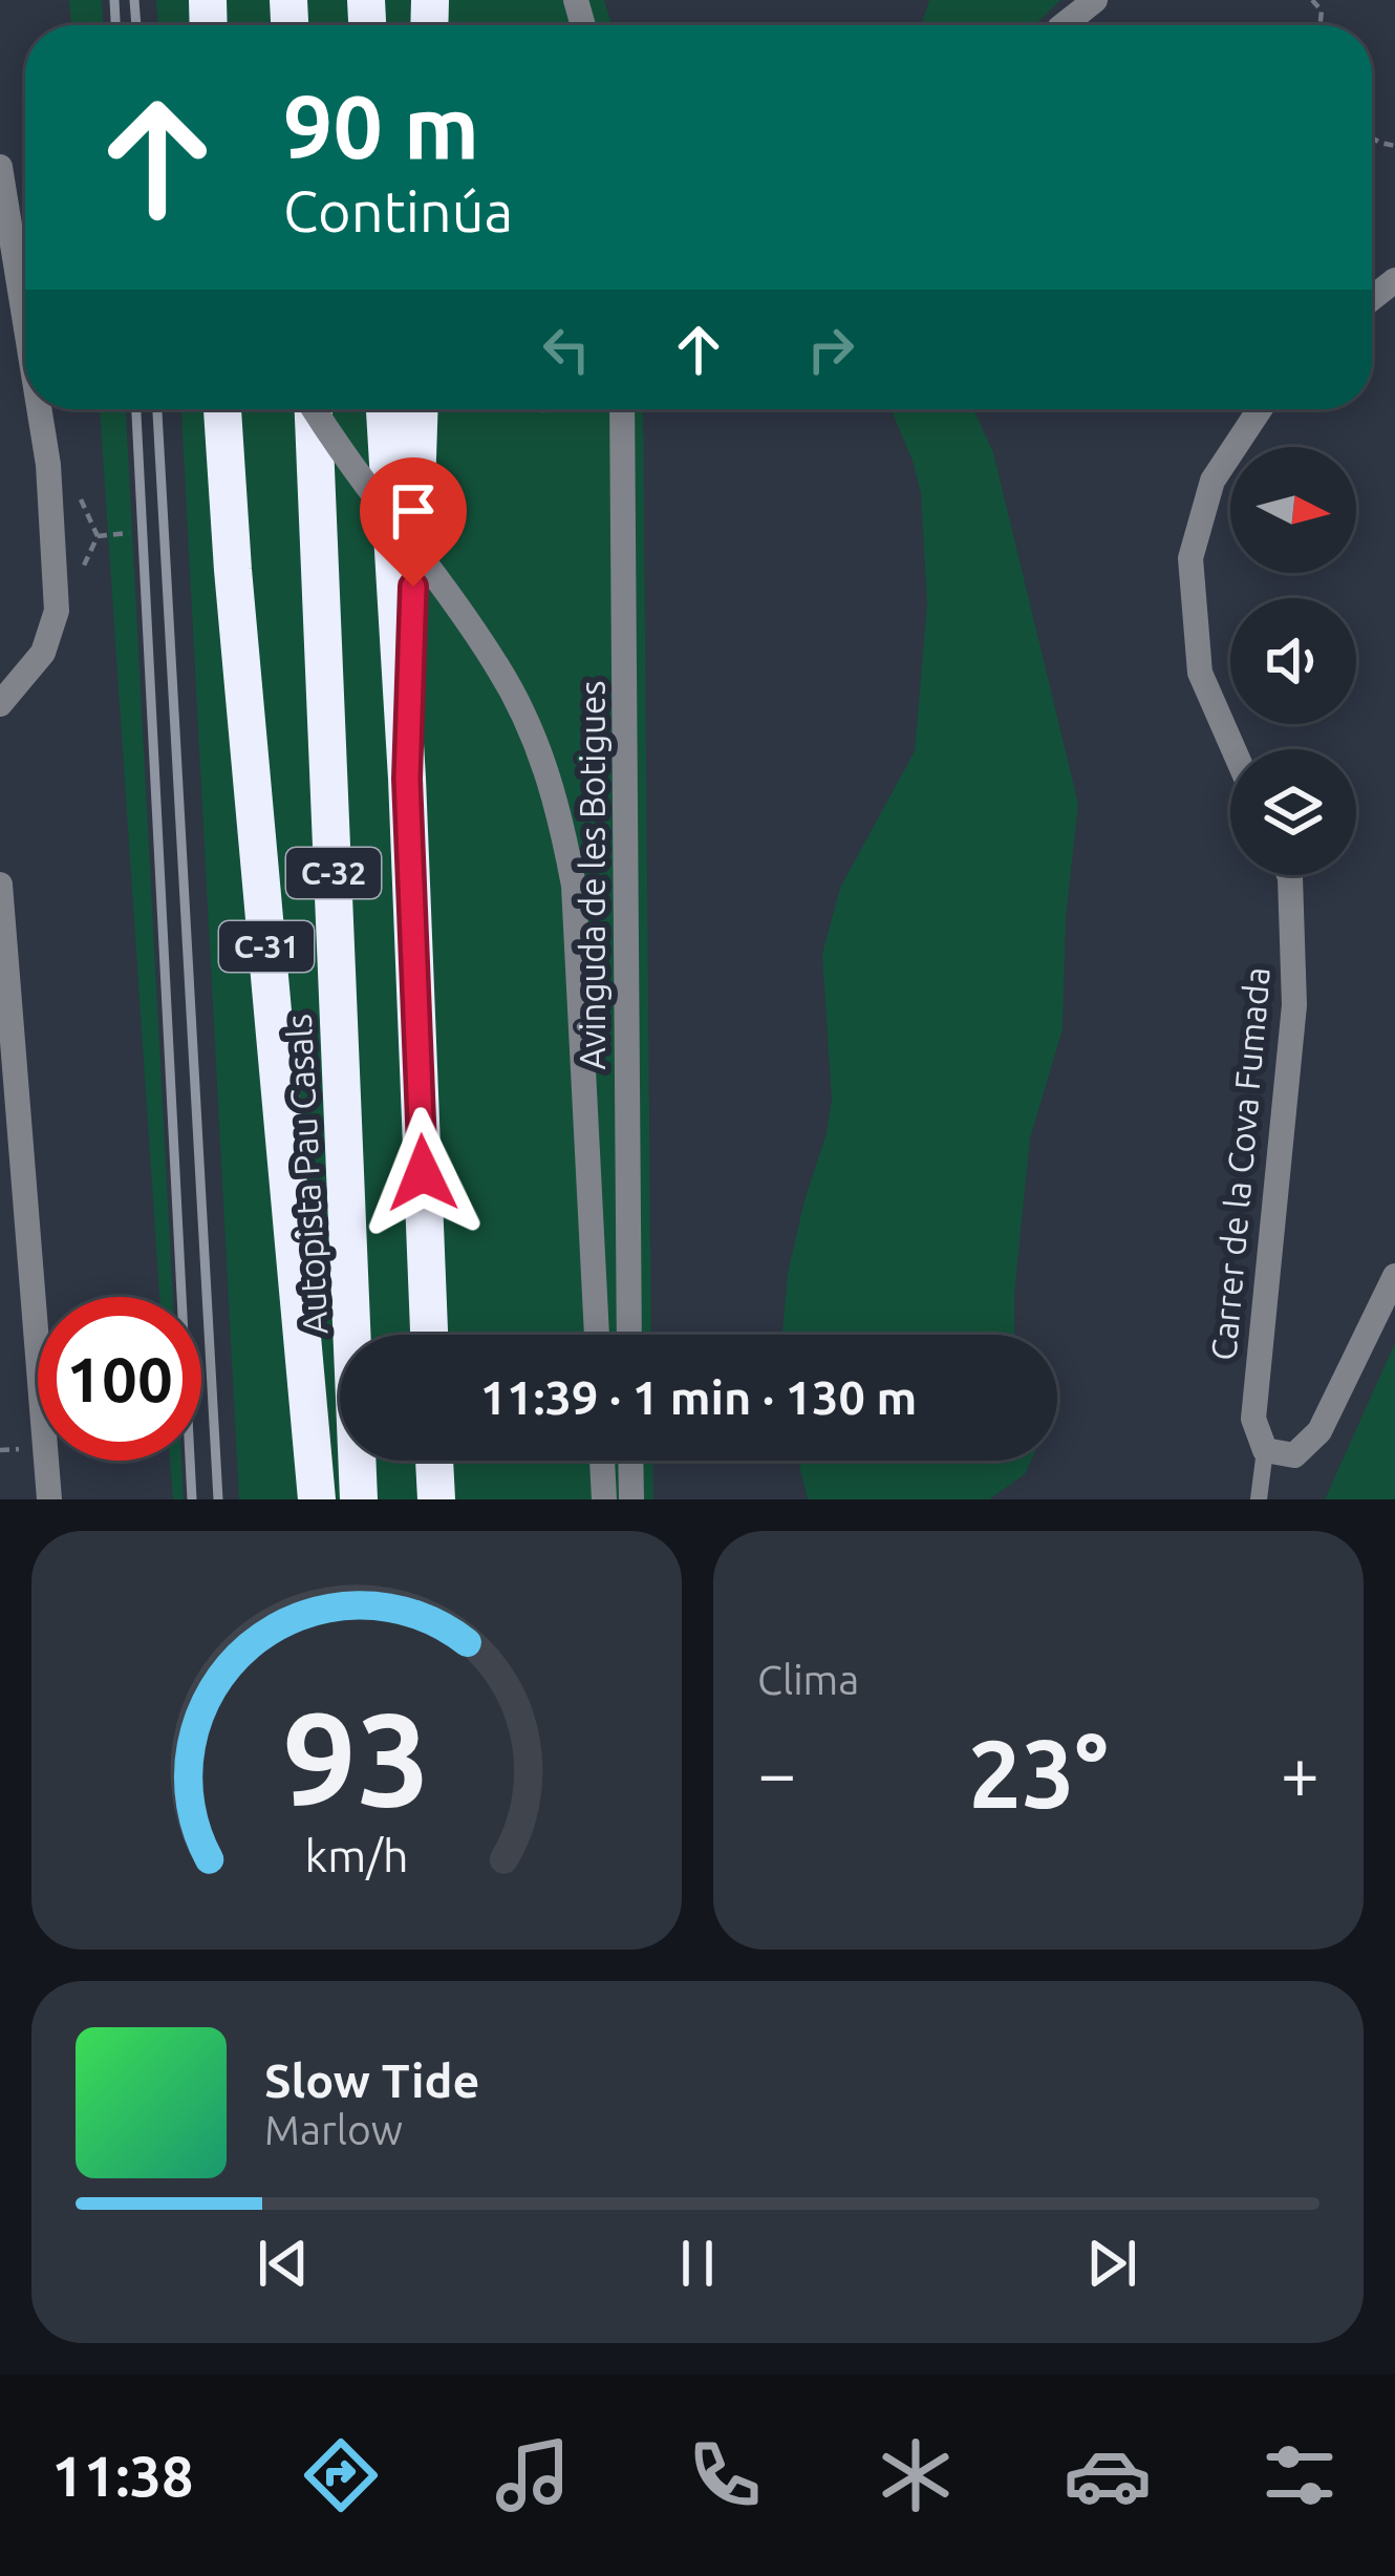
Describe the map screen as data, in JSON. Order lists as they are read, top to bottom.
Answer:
{
  "streets": {
    "highway": ["C-32", "C-31", "Autopista Pau Casals"],
    "street": ["Avinguda de les Botigues", "Carrer de la Cova Fumada"]
  },
  "north": "right",
  "page": {
    "turn": ["90 m", "Continúa"],
    "limit": "100",
    "trip": "11:39 · 1 min · 130 m",
    "tile": "Clima",
    "heat": ["−", "23°", "+"],
    "song": ["Slow Tide", "Marlow"],
    "tabs": "11:38",
    "gauge": ["93", "km/h"]
  }
}
